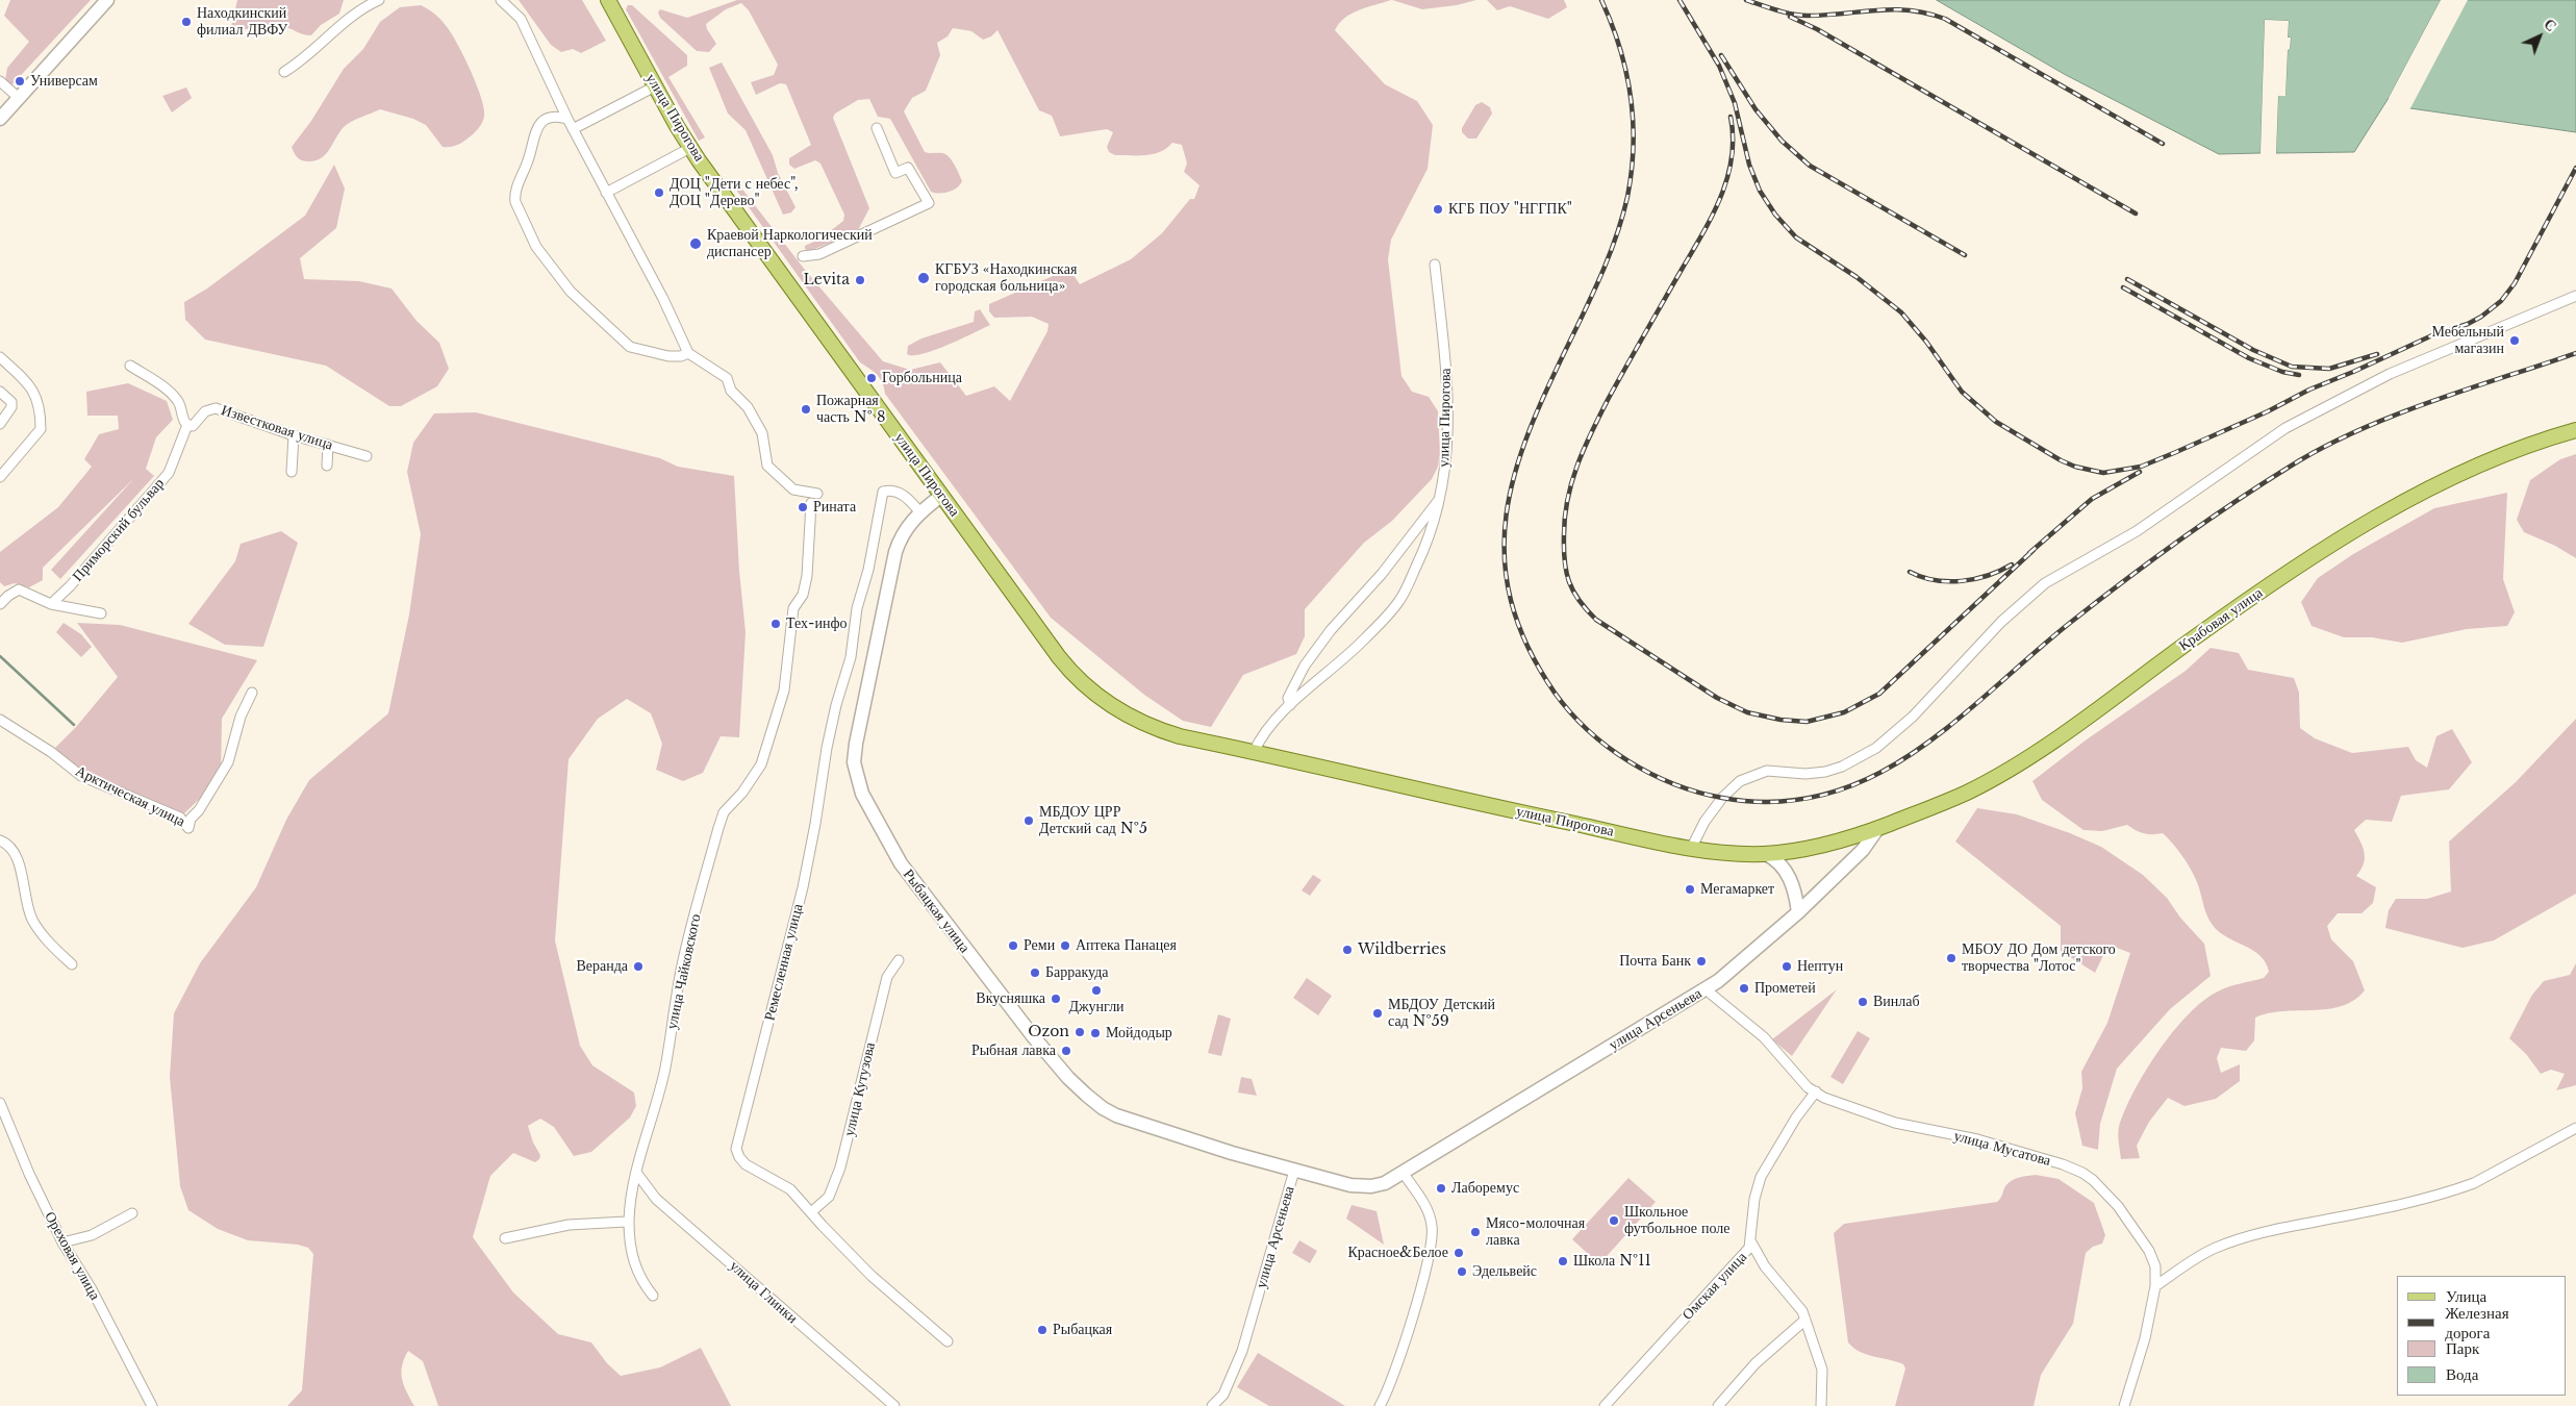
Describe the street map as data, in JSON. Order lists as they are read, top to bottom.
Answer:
{
  "streets": {
    "main road": [
      "улица Пирогова",
      "Крабовая улица",
      "Рыбацкая улица",
      "улица Арсеньева"
    ],
    "street": [
      "Известковая улица",
      "Приморский бульвар",
      "Арктическая улица",
      "Ремесленная улица",
      "улица Чайковского",
      "улица Кутузова",
      "улица Мусатова",
      "Ореховая улица",
      "Омская улица",
      "улица Глинки"
    ]
  },
  "crossings": [
    ["улица Пирогова", "Крабовая улица"],
    ["улица Пирогова", "Рыбацкая улица"],
    ["улица Пирогова", "улица Арсеньева"],
    ["Известковая улица", "Приморский бульвар"],
    ["Крабовая улица", "улица Арсеньева"],
    ["Рыбацкая улица", "Ремесленная улица"],
    ["Рыбацкая улица", "улица Арсеньева"],
    ["Ремесленная улица", "улица Кутузова"],
    ["улица Чайковского", "улица Глинки"],
    ["улица Арсеньева", "улица Мусатова"],
    ["улица Мусатова", "Омская улица"]
  ],
  "places": [
    "Находкинский филиал ДВФУ",
    "Универсам",
    "ДОЦ \"Дети с небес\", ДОЦ \"Дерево\"",
    "КГБ ПОУ \"НГГПК\"",
    "Краевой Наркологический диспансер",
    "КГБУЗ «Находкинская городская больница»",
    "Levita",
    "Мебельный магазин",
    "Горбольница",
    "Пожарная часть № 8",
    "Рината",
    "Тех-инфо",
    "МБДОУ ЦРР Детский сад №5",
    "Мегамаркет",
    "Реми",
    "Аптека Панацея",
    "Wildberries",
    "МБОУ ДО Дом детского творчества \"Лотос\"",
    "Почта Банк",
    "Веранда",
    "Нептун",
    "Барракуда",
    "Прометей",
    "Джунгли",
    "Вкусняшка",
    "Винлаб",
    "МБДОУ Детский сад №59",
    "Ozon",
    "Мойдодыр",
    "Рыбная лавка",
    "Лаборемус",
    "Школьное футбольное поле",
    "Мясо-молочная лавка",
    "Красное&Белое",
    "Школа №11",
    "Эдельвейс",
    "Рыбацкая"
  ],
  "legend": [
    "Улица",
    "Железная дорога",
    "Парк",
    "Вода"
  ],
  "north": "top right"
}
